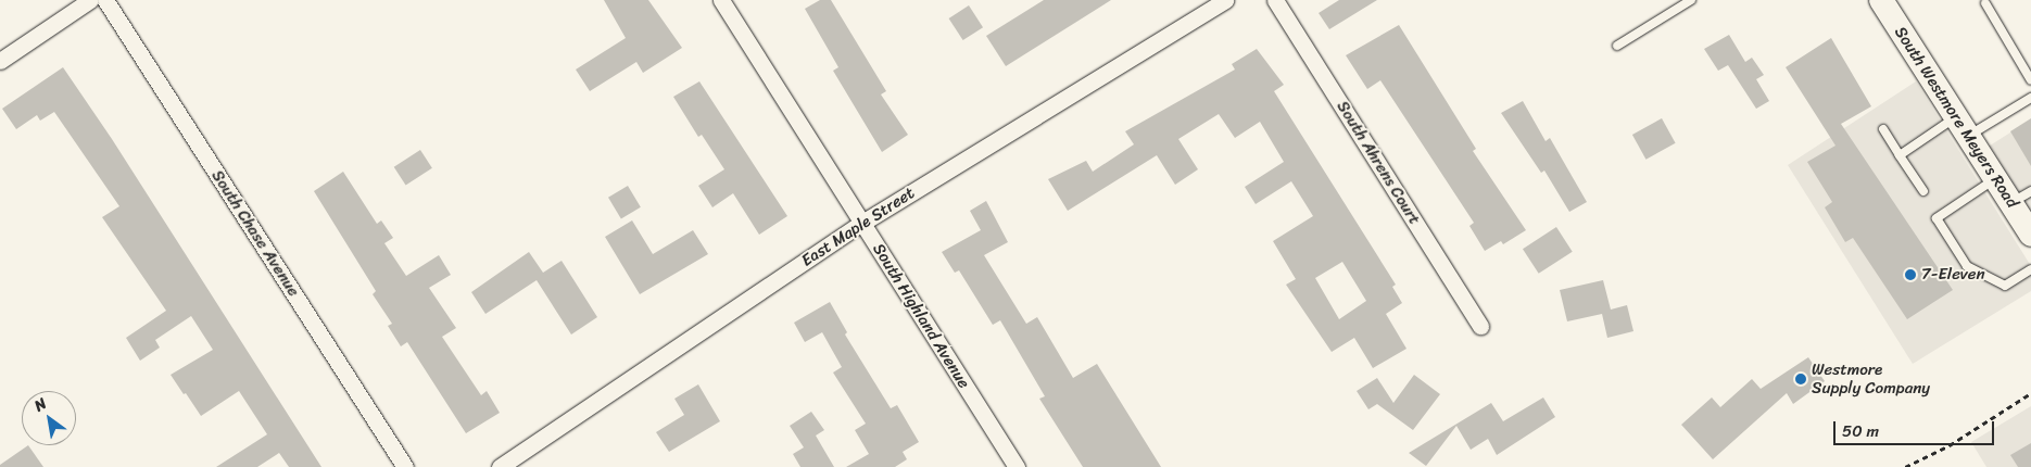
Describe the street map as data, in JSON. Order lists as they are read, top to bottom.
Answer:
{
  "streets": {
    "street": [
      "South Westmore Meyers Road",
      "South Ahrens Court",
      "East Maple Street",
      "South Chase Avenue",
      "South Highland Avenue"
    ]
  },
  "crossings": [
    ["East Maple Street", "South Highland Avenue"]
  ],
  "places": ["7-Eleven", "Westmore Supply Company"],
  "scale_bar": "50 m",
  "north": "top left"
}
